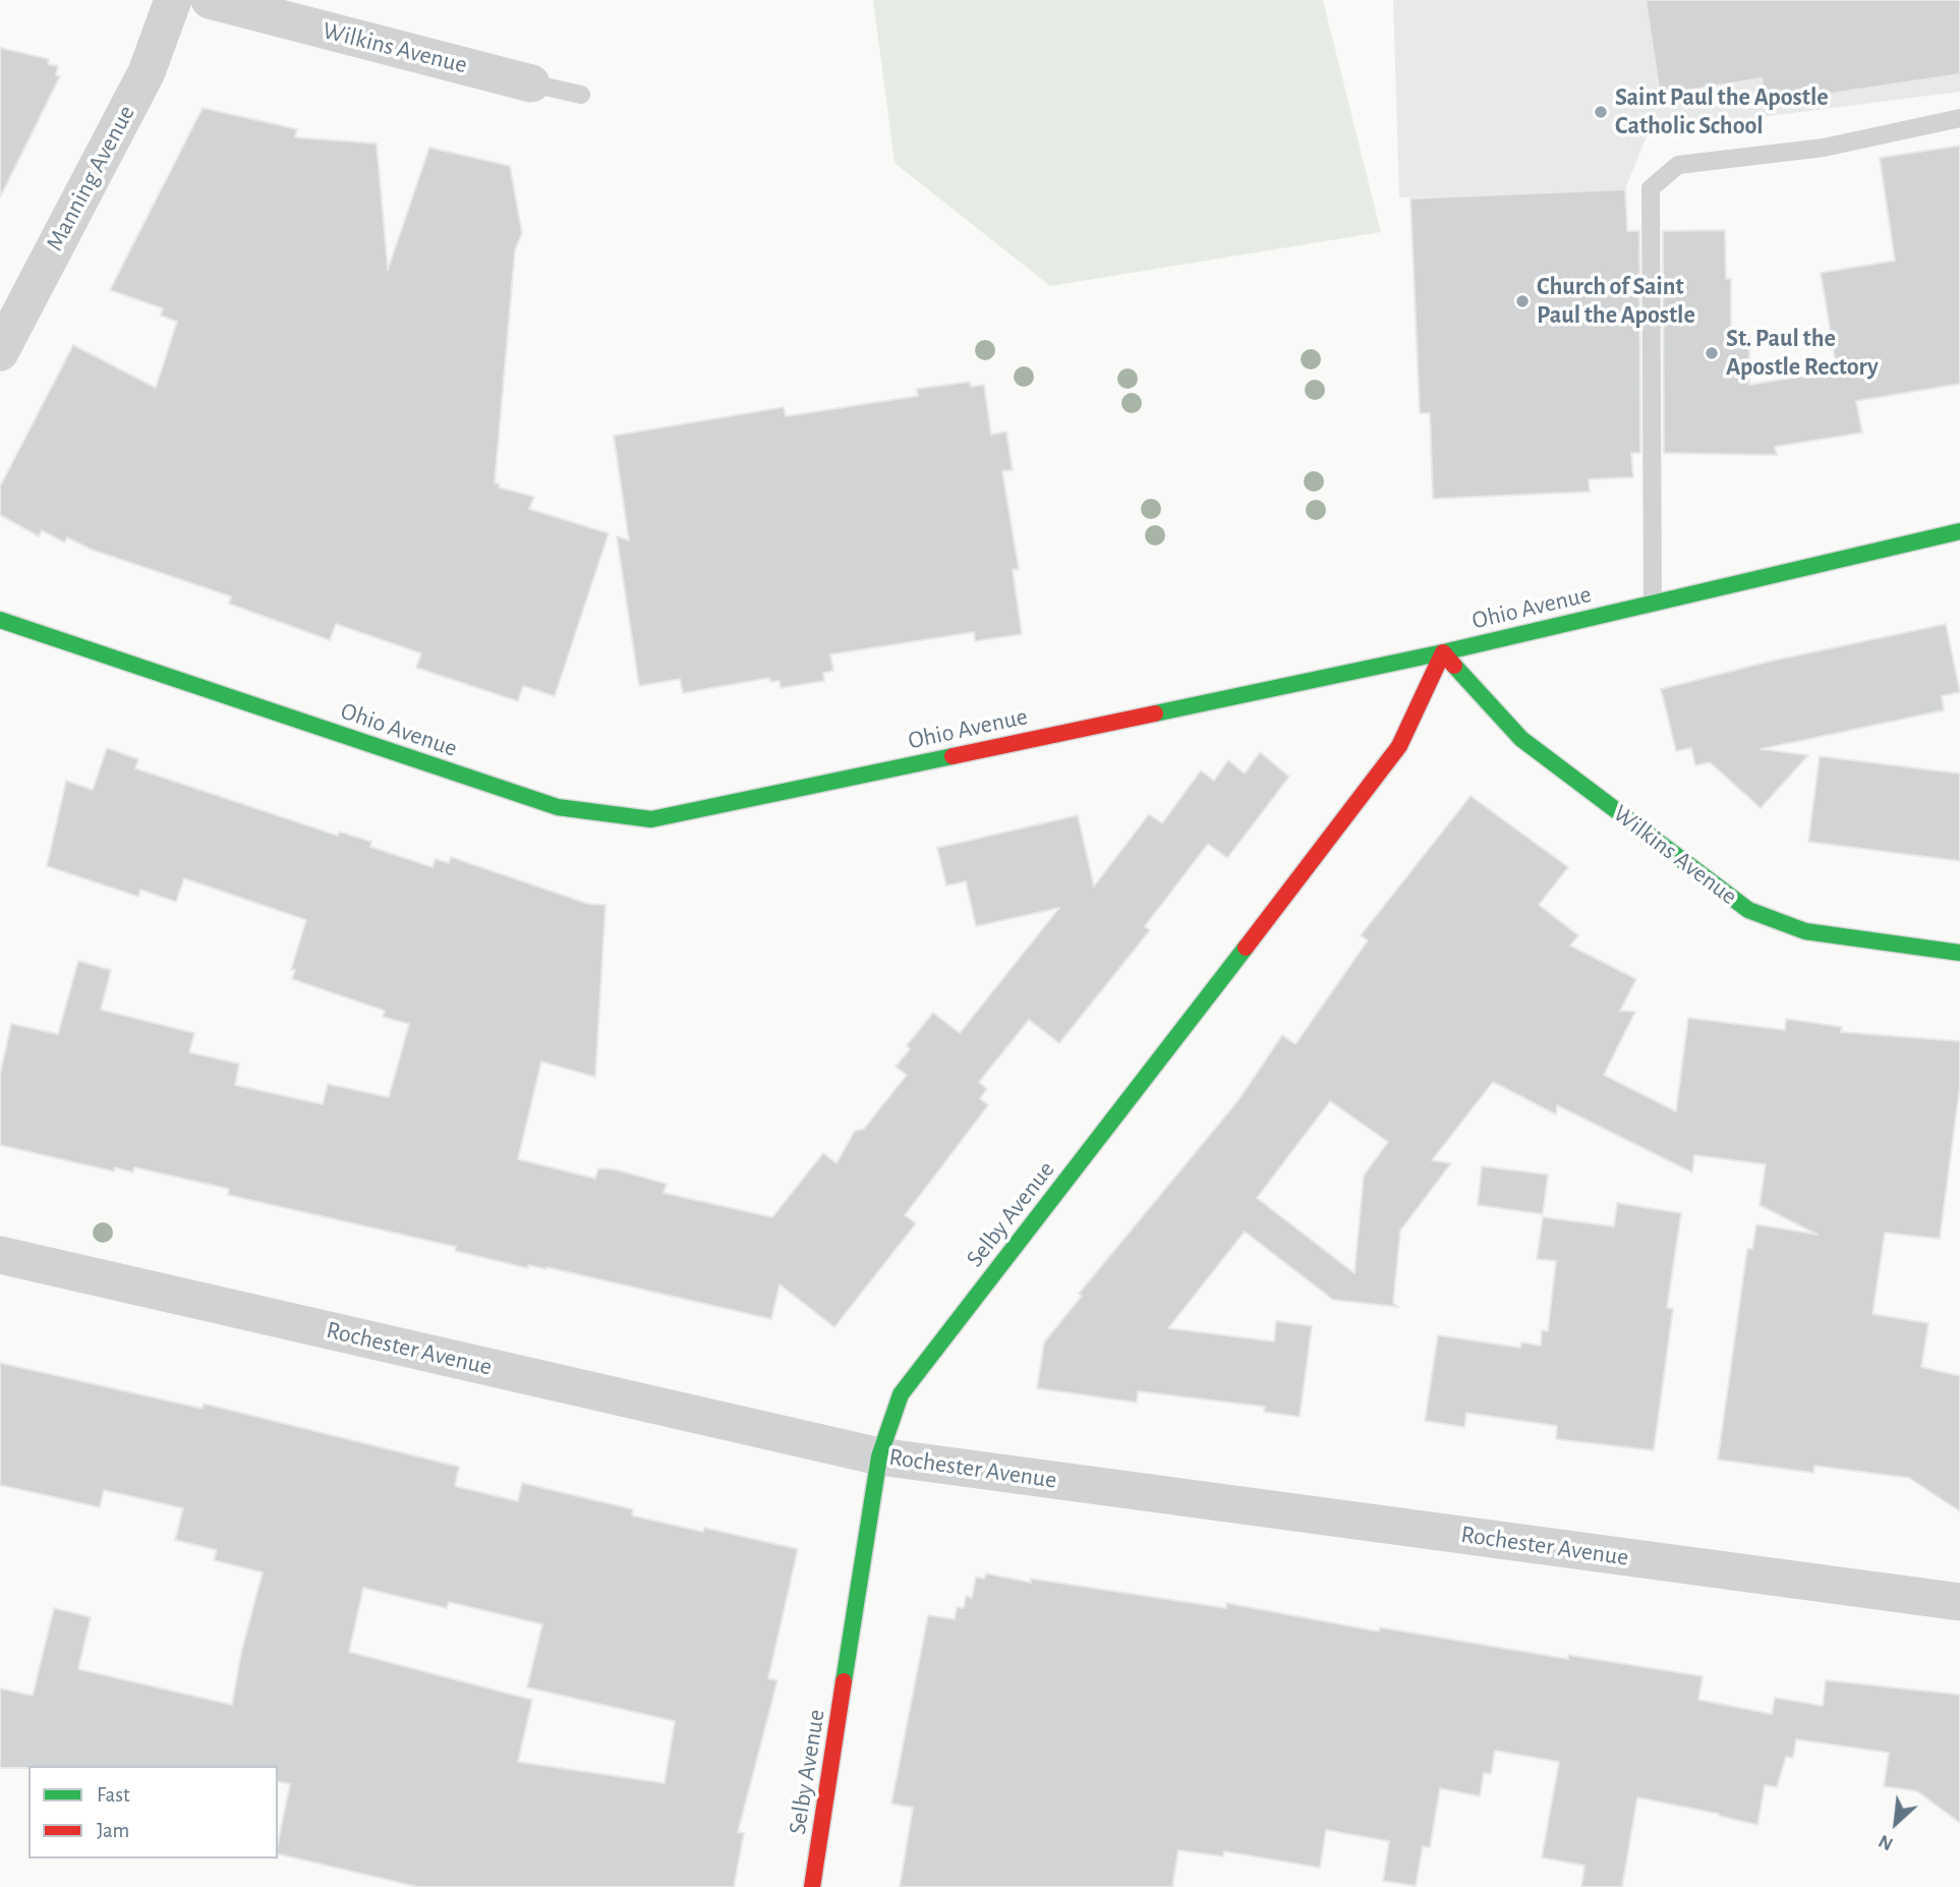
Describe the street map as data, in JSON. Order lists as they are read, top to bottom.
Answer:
{
  "streets": {
    "street": [
      "Wilkins Avenue",
      "Manning Avenue",
      "Ohio Avenue",
      "Selby Avenue",
      "Rochester Avenue"
    ]
  },
  "crossings": [
    ["Wilkins Avenue", "Ohio Avenue"],
    ["Wilkins Avenue", "Selby Avenue"],
    ["Ohio Avenue", "Selby Avenue"],
    ["Selby Avenue", "Rochester Avenue"]
  ],
  "places": ["Saint Paul the Apostle Catholic School", "Church of Saint Paul the Apostle", "St. Paul the Apostle Rectory"],
  "legend": ["Fast", "Jam"],
  "north": "bottom left"
}
